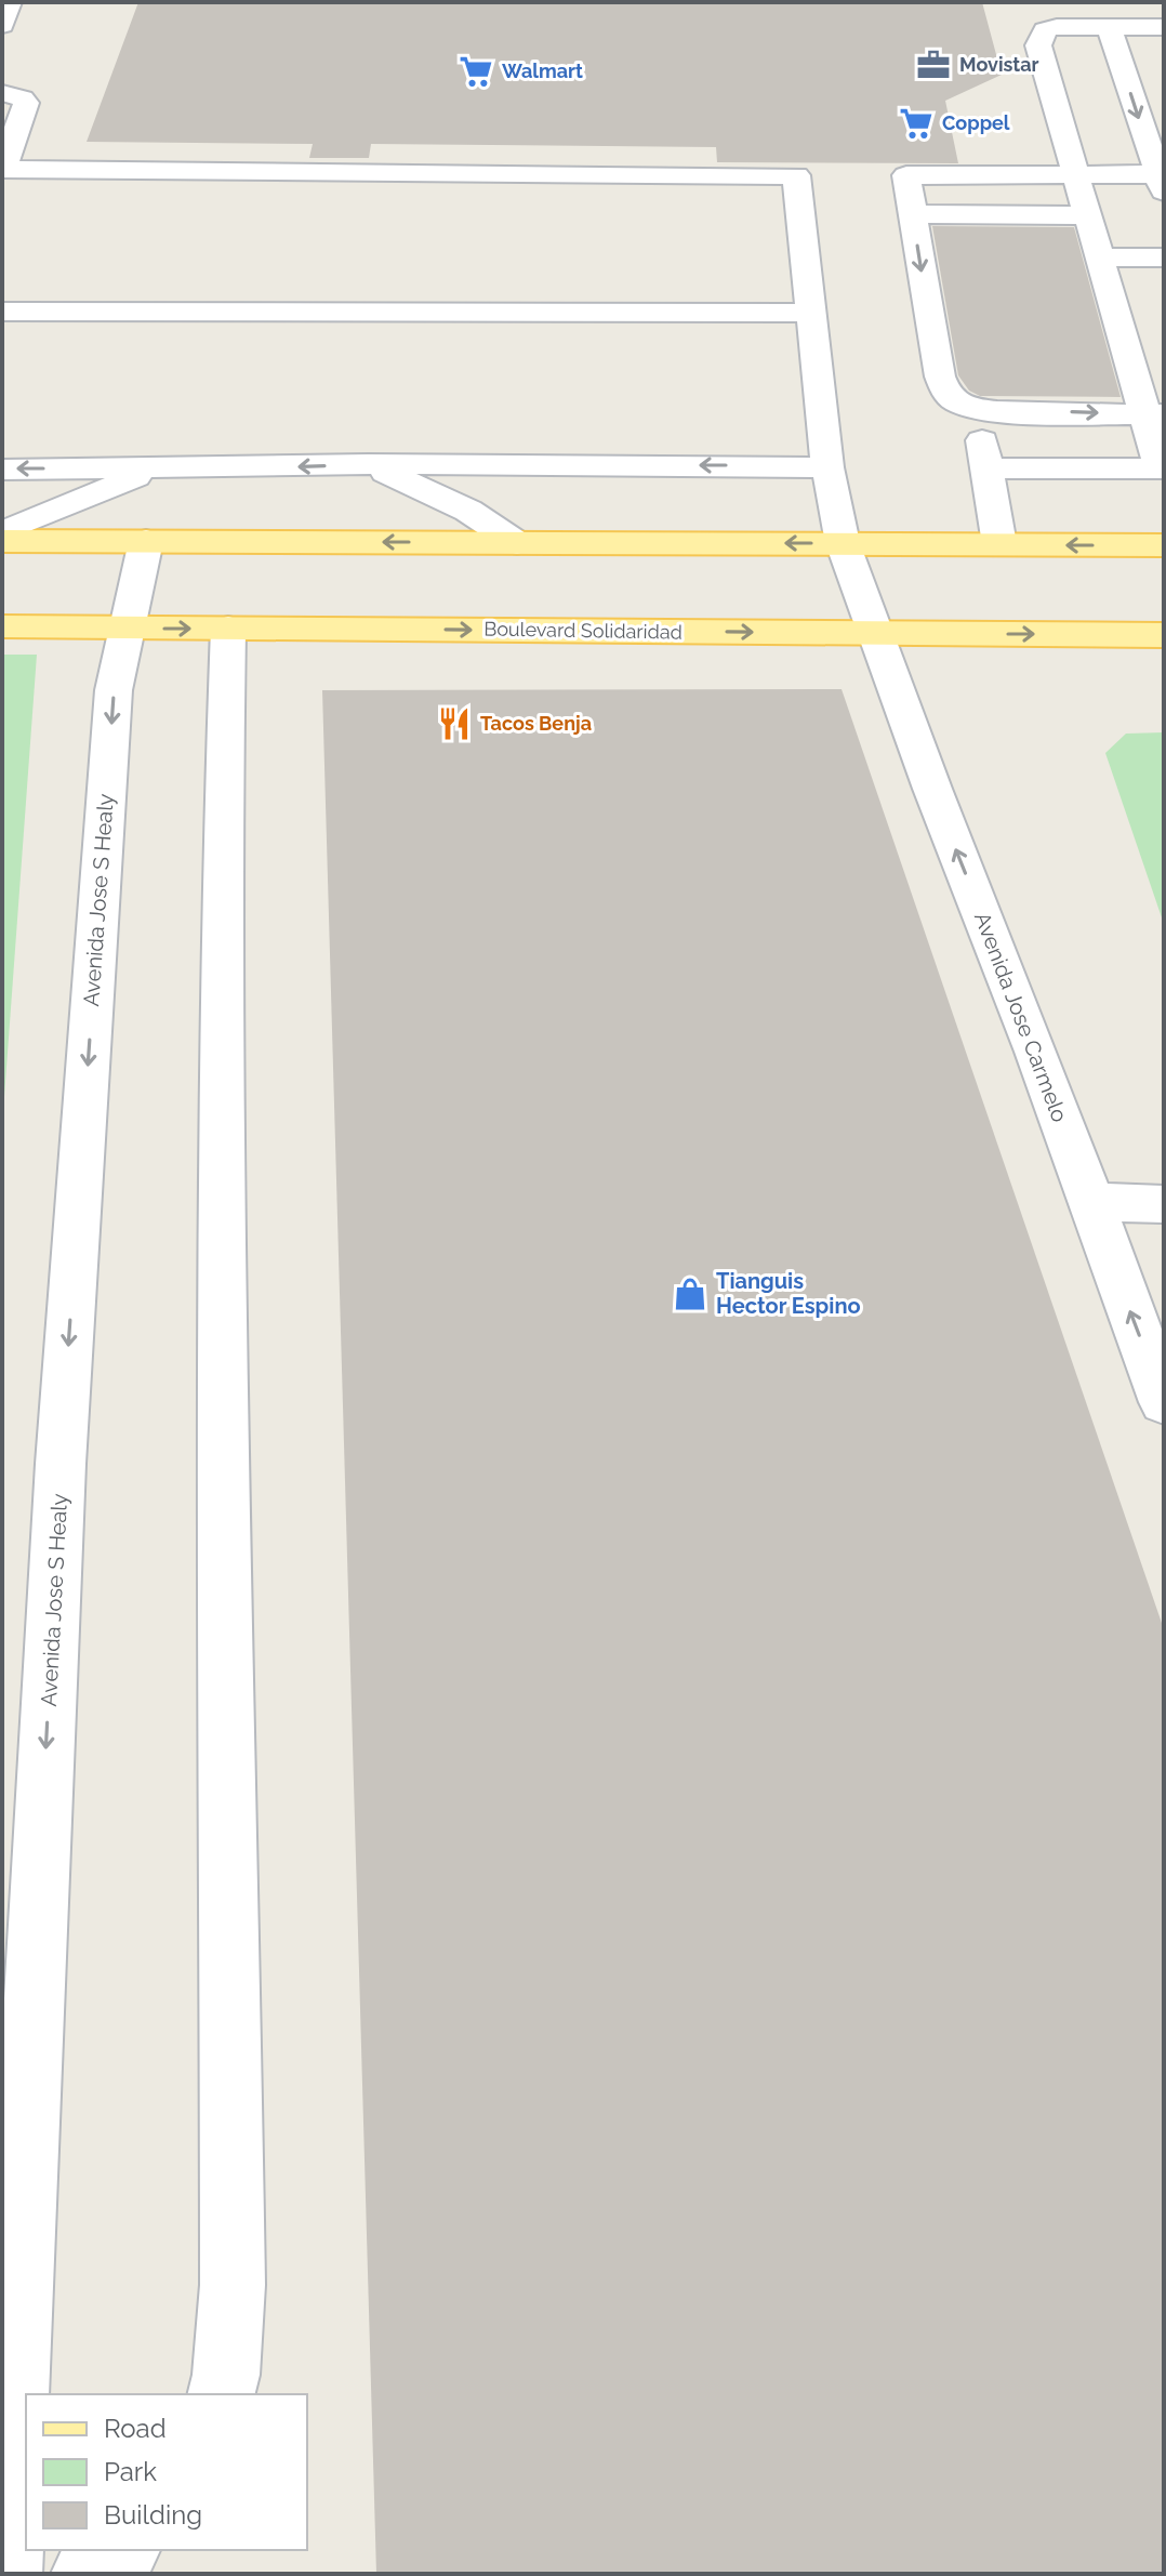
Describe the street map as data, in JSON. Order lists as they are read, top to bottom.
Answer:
{
  "streets": {
    "main road": ["Boulevard Solidaridad"],
    "street": ["Avenida Jose S Healy", "Avenida Jose Carmelo"]
  },
  "crossings": [
    ["Boulevard Solidaridad", "Avenida Jose S Healy"],
    ["Boulevard Solidaridad", "Avenida Jose Carmelo"]
  ],
  "one_way": ["Avenida Jose Carmelo"],
  "places": {
    "office": ["Movistar"],
    "supermarket": ["Walmart", "Coppel"],
    "restaurant": ["Tacos Benja"],
    "shop": ["Tianguis Hector Espino"]
  },
  "legend": ["Road", "Park", "Building"]
}
